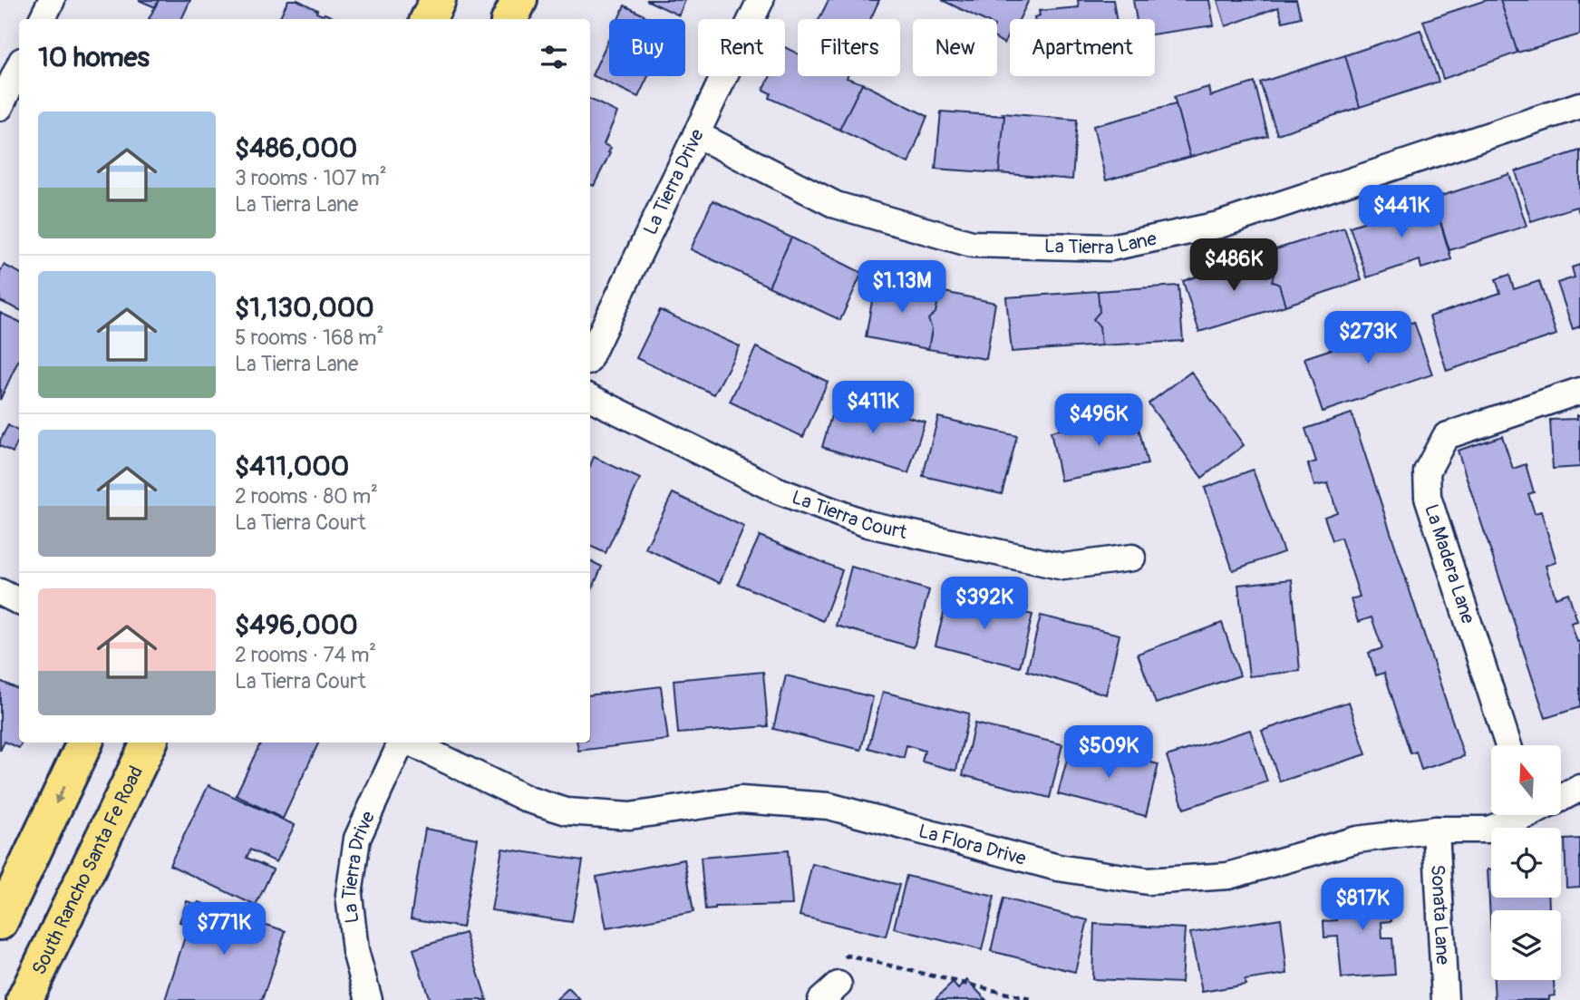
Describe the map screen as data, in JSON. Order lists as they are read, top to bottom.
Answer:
{
  "streets": {
    "main road": ["South Rancho Santa Fe Road"],
    "street": [
      "La Tierra Drive",
      "La Tierra Lane",
      "La Tierra Court",
      "La Madera Lane",
      "La Flora Drive",
      "Sonata Lane"
    ]
  },
  "crossings": [
    ["La Tierra Drive", "La Tierra Lane"],
    ["La Flora Drive", "Sonata Lane"]
  ],
  "north": "top",
  "page": {
    "chip": [
      "Buy",
      "Rent",
      "Filters",
      "New",
      "Apartment"
    ],
    "heading": "10 homes",
    "list": [
      {
        "name": "$486,000",
        "note": "3 rooms · 107 m² · La Tierra Lane"
      },
      {
        "name": "$1,130,000",
        "note": "5 rooms · 168 m² · La Tierra Lane"
      },
      {
        "name": "$411,000",
        "note": "2 rooms · 80 m² · La Tierra Court"
      },
      {
        "name": "$496,000",
        "note": "2 rooms · 74 m² · La Tierra Court"
      }
    ],
    "price": [
      "$441K",
      "$486K",
      "$1.13M",
      "$273K",
      "$411K",
      "$496K",
      "$392K",
      "$509K",
      "$817K",
      "$771K"
    ]
  }
}
